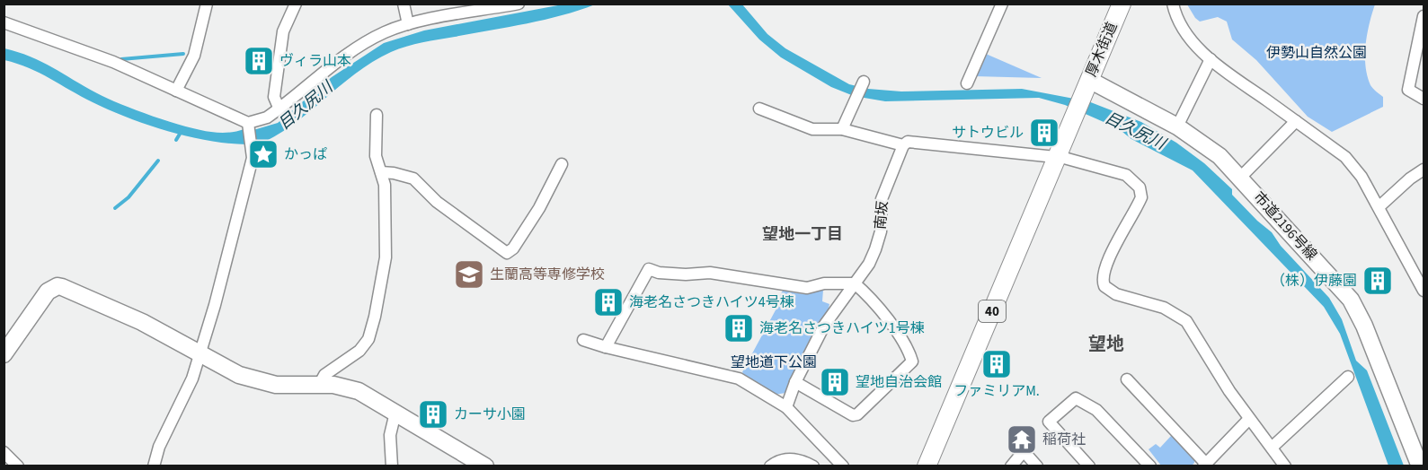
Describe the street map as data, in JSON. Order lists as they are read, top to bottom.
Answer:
{
  "streets": {
    "main road": ["厚木街道", "40"],
    "street": ["南坂", "市道2196号線"]
  },
  "crossings": [
    ["厚木街道", "市道2196号線"],
    ["厚木街道", "40"],
    ["市道2196号線", "40"]
  ],
  "districts": ["望地一丁目", "望地"],
  "water": ["目久尻川"],
  "parks": ["伊勢山自然公園", "望地道下公園"],
  "places": {
    "building": [
      "ヴィラ山本",
      "サトウビル",
      "（株）伊藤園",
      "海老名さつきハイツ4号棟",
      "海老名さつきハイツ1号棟",
      "ファミリアM.",
      "望地自治会館",
      "カーサ小園"
    ],
    "place": ["かっぱ"],
    "school or university": ["生蘭高等専修学校"],
    "temple": ["稲荷社"]
  }
}
